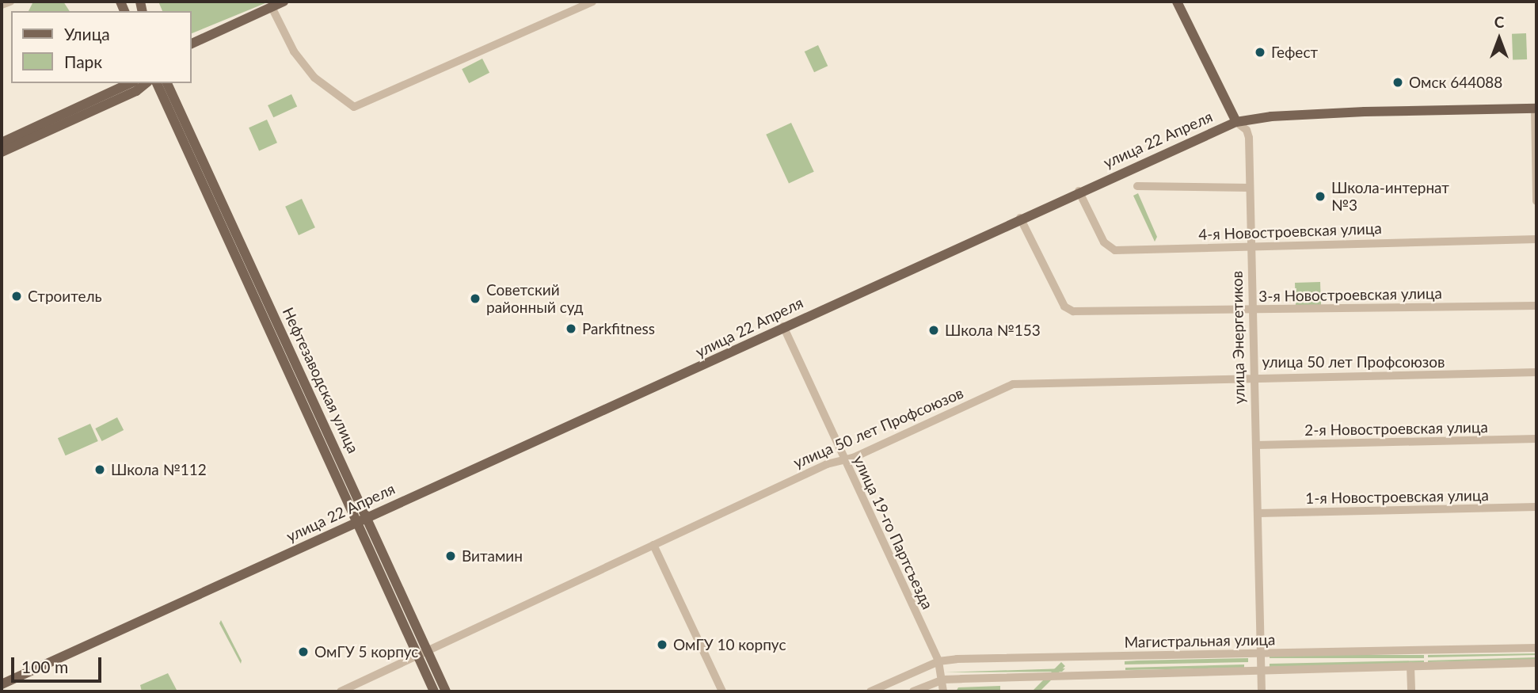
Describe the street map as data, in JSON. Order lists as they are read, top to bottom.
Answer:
{
  "streets": {
    "main road": ["улица 22 Апреля", "улица Энергетиков", "Нефтезаводская улица"],
    "street": [
      "4-я Новостроевская улица",
      "3-я Новостроевская улица",
      "улица 50 лет Профсоюзов",
      "2-я Новостроевская улица",
      "1-я Новостроевская улица",
      "улица 19-го Партсъезда",
      "Магистральная улица"
    ]
  },
  "crossings": [
    ["улица 22 Апреля", "4-я Новостроевская улица"],
    ["улица 22 Апреля", "3-я Новостроевская улица"],
    ["улица 22 Апреля", "улица Энергетиков"],
    ["улица 22 Апреля", "Нефтезаводская улица"],
    ["улица 22 Апреля", "улица 19-го Партсъезда"],
    ["4-я Новостроевская улица", "улица Энергетиков"],
    ["3-я Новостроевская улица", "улица Энергетиков"],
    ["улица Энергетиков", "улица 50 лет Профсоюзов"],
    ["улица Энергетиков", "2-я Новостроевская улица"],
    ["улица Энергетиков", "1-я Новостроевская улица"],
    ["улица Энергетиков", "Магистральная улица"],
    ["улица 50 лет Профсоюзов", "Нефтезаводская улица"],
    ["улица 50 лет Профсоюзов", "улица 19-го Партсъезда"],
    ["улица 19-го Партсъезда", "Магистральная улица"]
  ],
  "places": [
    "Гефест",
    "Омск 644088",
    "Школа-интернат №3",
    "Строитель",
    "Советский районный суд",
    "Parkfitness",
    "Школа №153",
    "Школа №112",
    "Витамин",
    "ОмГУ 10 корпус",
    "ОмГУ 5 корпус"
  ],
  "legend": ["Улица", "Парк"],
  "scale_bar": "100 m",
  "north": "top"
}
